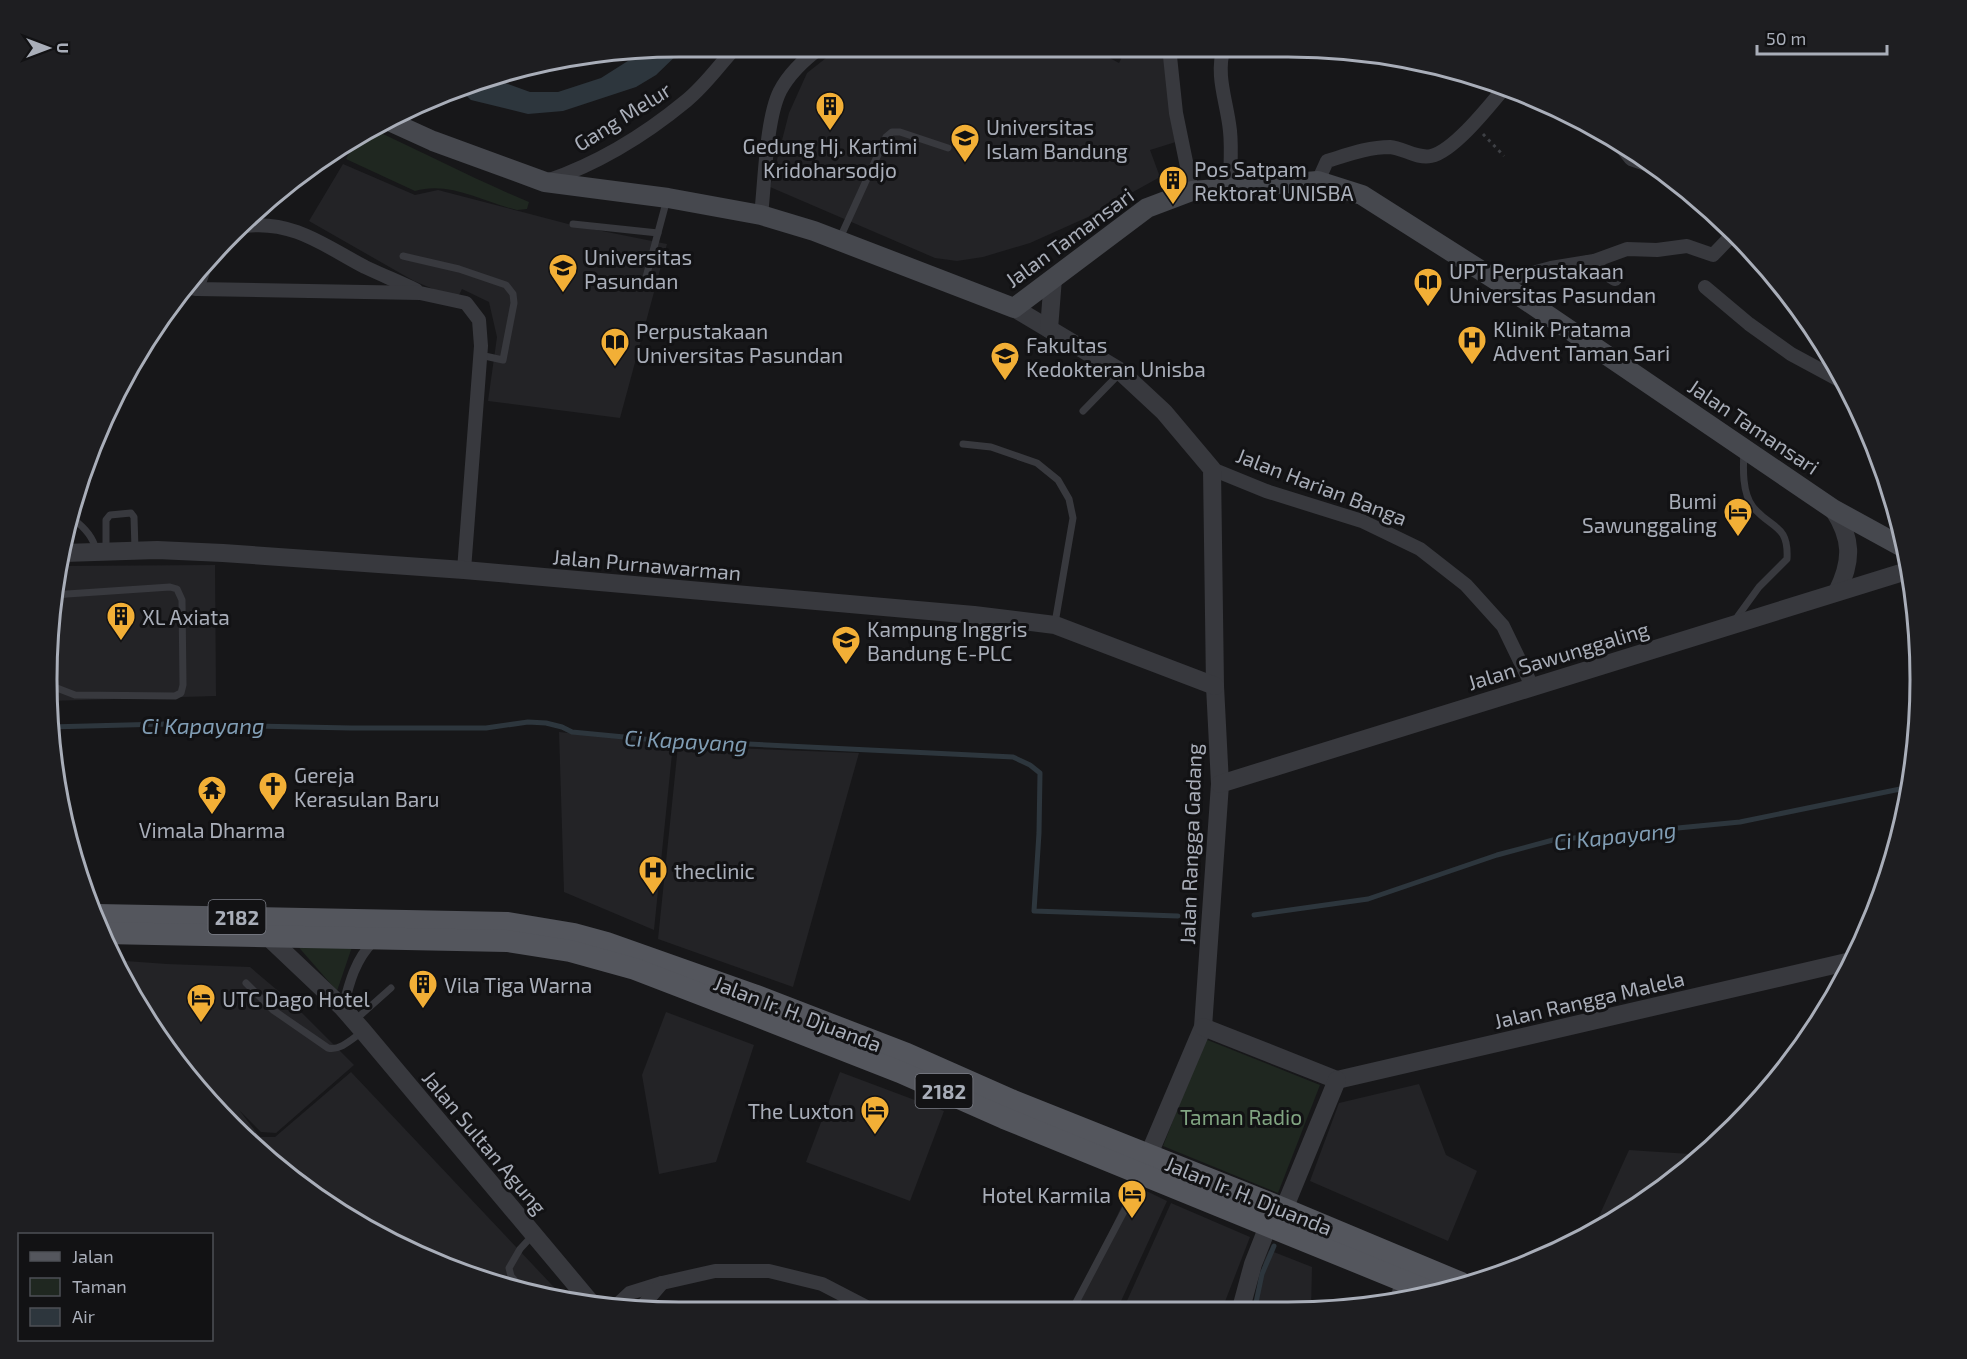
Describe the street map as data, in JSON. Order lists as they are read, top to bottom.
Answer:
{
  "streets": {
    "main road": ["Jalan Tamansari", "2182", "Jalan Ir. H. Djuanda"],
    "street": [
      "Gang Melur",
      "Jalan Harian Banga",
      "Jalan Purnawarman",
      "Jalan Sawunggaling",
      "Jalan Rangga Gadang",
      "Jalan Rangga Malela",
      "Jalan Sultan Agung"
    ]
  },
  "crossings": [
    ["Gang Melur", "Jalan Tamansari"],
    ["Jalan Tamansari", "Jalan Harian Banga"],
    ["Jalan Harian Banga", "Jalan Sawunggaling"],
    ["Jalan Harian Banga", "Jalan Rangga Gadang"],
    ["Jalan Purnawarman", "Jalan Rangga Gadang"],
    ["Jalan Sawunggaling", "Jalan Rangga Gadang"],
    ["Jalan Rangga Gadang", "Jalan Ir. H. Djuanda"],
    ["Jalan Ir. H. Djuanda", "Jalan Sultan Agung"]
  ],
  "water": ["Ci Kapayang"],
  "parks": ["Taman Radio"],
  "places": {
    "building": [
      "Gedung Hj. Kartimi Kridoharsodjo",
      "Pos Satpam Rektorat UNISBA",
      "XL Axiata",
      "Vila Tiga Warna"
    ],
    "school or university": [
      "Universitas Islam Bandung",
      "Universitas Pasundan",
      "Fakultas Kedokteran Unisba",
      "Kampung Inggris Bandung E-PLC"
    ],
    "library": ["UPT Perpustakaan Universitas Pasundan", "Perpustakaan Universitas Pasundan"],
    "hospital": ["Klinik Pratama Advent Taman Sari", "theclinic"],
    "hotel": [
      "Bumi Sawunggaling",
      "UTC Dago Hotel",
      "The Luxton",
      "Hotel Karmila"
    ],
    "church": ["Gereja Kerasulan Baru"],
    "temple": ["Vimala Dharma"]
  },
  "legend": ["Jalan", "Taman", "Air"],
  "scale_bar": "50 m",
  "north": "right"
}
